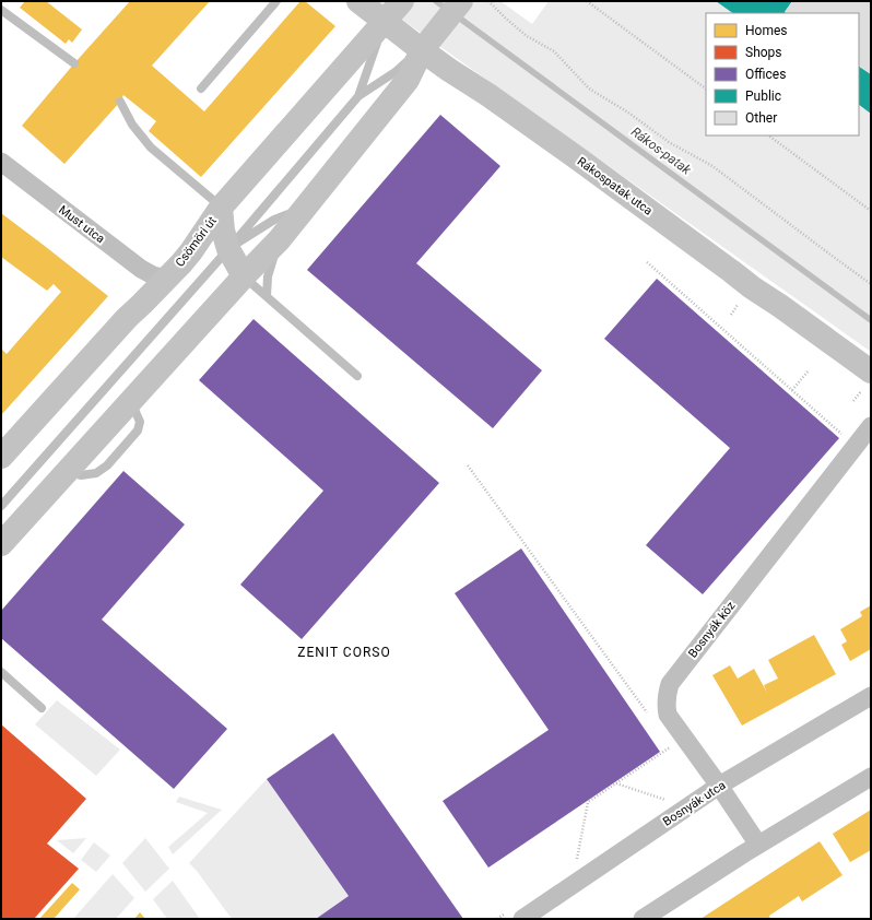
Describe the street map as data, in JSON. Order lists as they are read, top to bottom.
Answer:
{
  "streets": {
    "main road": ["Rákospatak utca", "Csömöri út"],
    "street": ["Must utca", "Bosnyák köz", "Bosnyák utca"]
  },
  "crossings": [
    ["Rákospatak utca", "Csömöri út"],
    ["Must utca", "Csömöri út"],
    ["Bosnyák köz", "Bosnyák utca"]
  ],
  "districts": ["ZENIT CORSO"],
  "water": ["Rákos-patak"],
  "legend": [
    "Homes",
    "Shops",
    "Offices",
    "Public",
    "Other"
  ]
}
